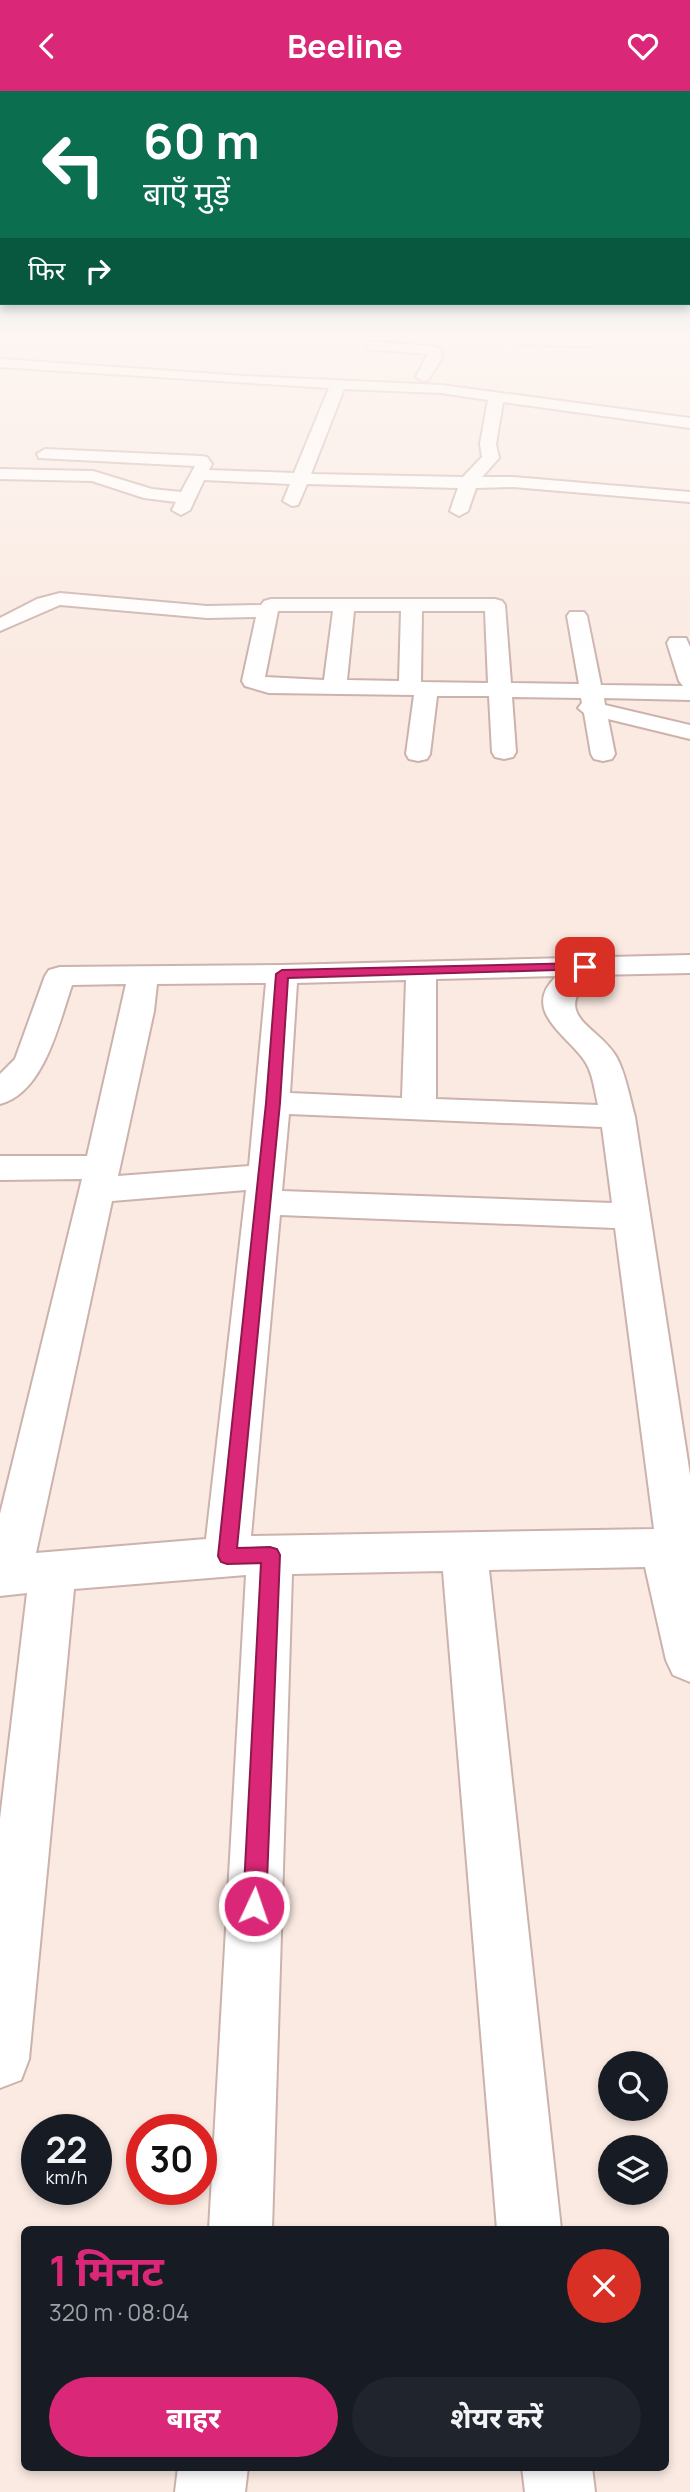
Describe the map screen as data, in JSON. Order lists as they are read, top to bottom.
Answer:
{
  "page": {
    "header": "Beeline",
    "turn": ["60 m", "बाएँ मुड़ें"],
    "then": "फिर",
    "speed": "22 km/h",
    "limit": "30",
    "heading": ["1 मिनट", "320 m · 08:04"],
    "buttons": ["बाहर", "शेयर करें"]
  }
}
